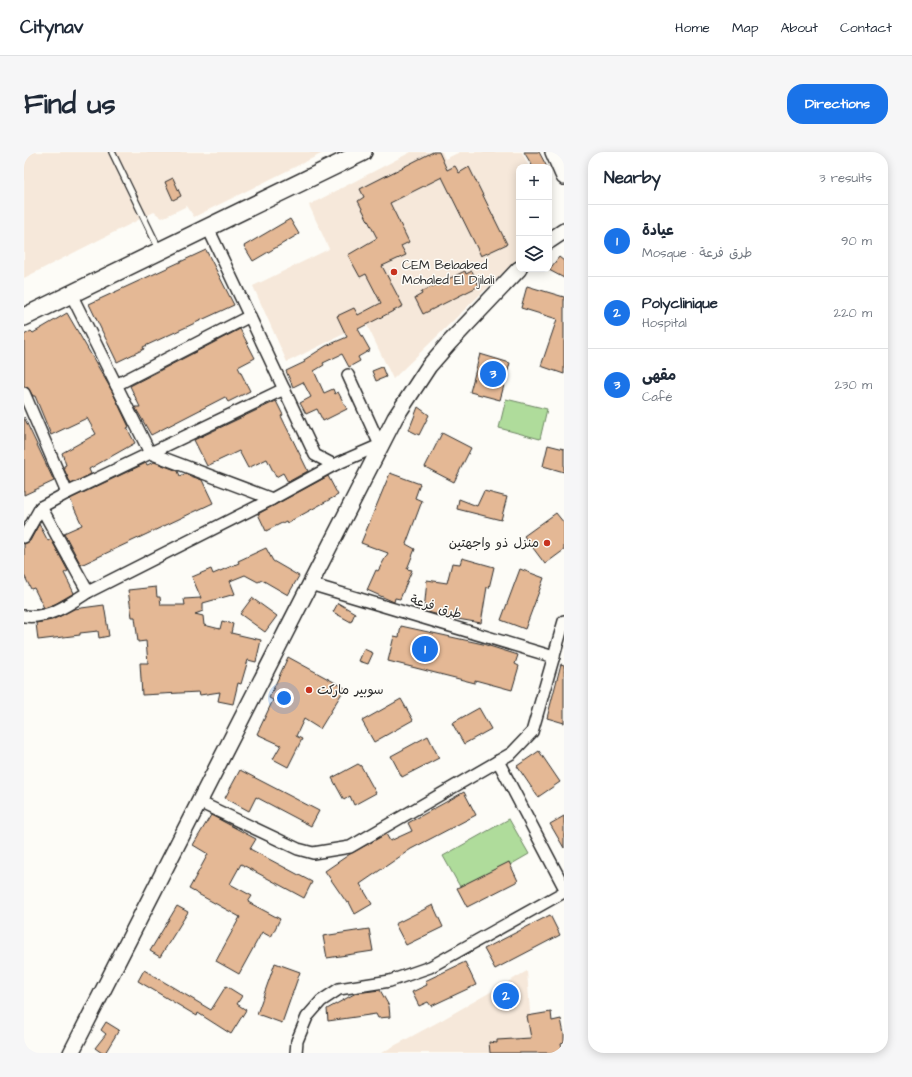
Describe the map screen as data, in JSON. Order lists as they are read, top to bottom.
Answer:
{
  "streets": {
    "street": ["طرق فرعة"]
  },
  "places": ["CEM Belaabed Mohaled El Djilali", "منزل ذو واجهتين", "سوبير ماركت"],
  "page": {
    "header": "Citynav",
    "nav": [
      "Home",
      "Map",
      "About",
      "Contact"
    ],
    "buttons": "Directions",
    "title": "Find us",
    "heading": ["Nearby", "3 results"],
    "map_buttons": ["+", "−"],
    "list": [
      {
        "mark": "1",
        "name": "عيادة",
        "note": "Mosque · طرق فرعة",
        "value": "90 m"
      },
      {
        "mark": "2",
        "name": "Polyclinique",
        "note": "Hospital",
        "value": "220 m"
      },
      {
        "mark": "3",
        "name": "مقهى",
        "note": "Café",
        "value": "230 m"
      }
    ],
    "pins": ["3", "1", "2"]
  }
}
